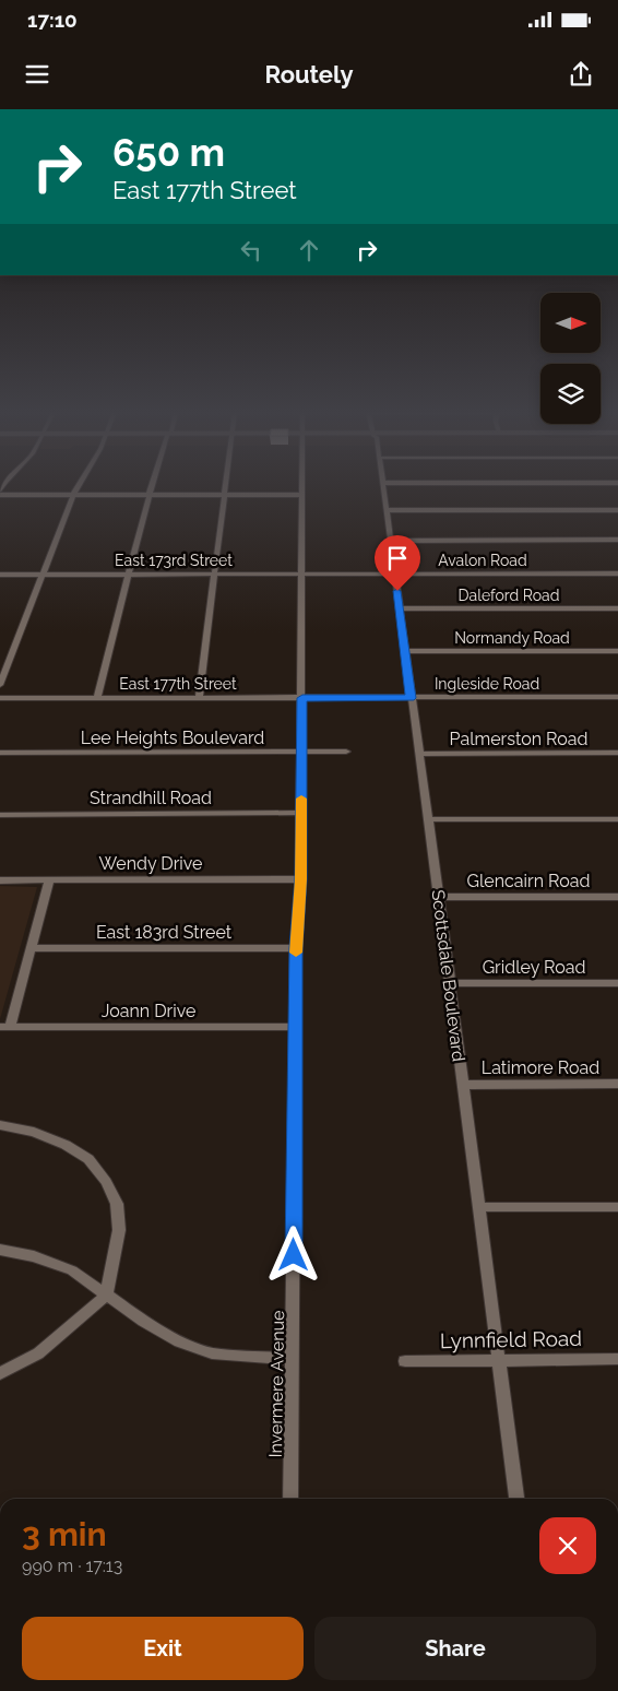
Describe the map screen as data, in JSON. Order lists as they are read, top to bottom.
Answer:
{
  "streets": {
    "street": [
      "East 173rd Street",
      "Avalon Road",
      "Daleford Road",
      "Normandy Road",
      "East 177th Street",
      "Ingleside Road",
      "Lee Heights Boulevard",
      "Palmerston Road",
      "Strandhill Road",
      "Wendy Drive",
      "Glencairn Road",
      "East 183rd Street",
      "Gridley Road",
      "Scottsdale Boulevard",
      "Joann Drive",
      "Latimore Road",
      "Lynnfield Road",
      "Invermere Avenue"
    ]
  },
  "crossings": [
    ["East 173rd Street", "Avalon Road"],
    ["East 173rd Street", "Invermere Avenue"],
    ["Avalon Road", "Scottsdale Boulevard"],
    ["Daleford Road", "Scottsdale Boulevard"],
    ["Normandy Road", "Scottsdale Boulevard"],
    ["East 177th Street", "Ingleside Road"],
    ["East 177th Street", "Invermere Avenue"],
    ["Ingleside Road", "Scottsdale Boulevard"],
    ["Lee Heights Boulevard", "Invermere Avenue"],
    ["Palmerston Road", "Scottsdale Boulevard"],
    ["Strandhill Road", "Invermere Avenue"],
    ["Wendy Drive", "Invermere Avenue"],
    ["Glencairn Road", "Scottsdale Boulevard"],
    ["East 183rd Street", "Invermere Avenue"],
    ["Gridley Road", "Scottsdale Boulevard"],
    ["Scottsdale Boulevard", "Latimore Road"],
    ["Scottsdale Boulevard", "Lynnfield Road"],
    ["Joann Drive", "Invermere Avenue"]
  ],
  "north": "right",
  "page": {
    "status": "17:10",
    "header": "Routely",
    "turn": ["650 m", "East 177th Street"],
    "heading": ["3 min", "990 m · 17:13"],
    "buttons": ["Exit", "Share"]
  }
}
